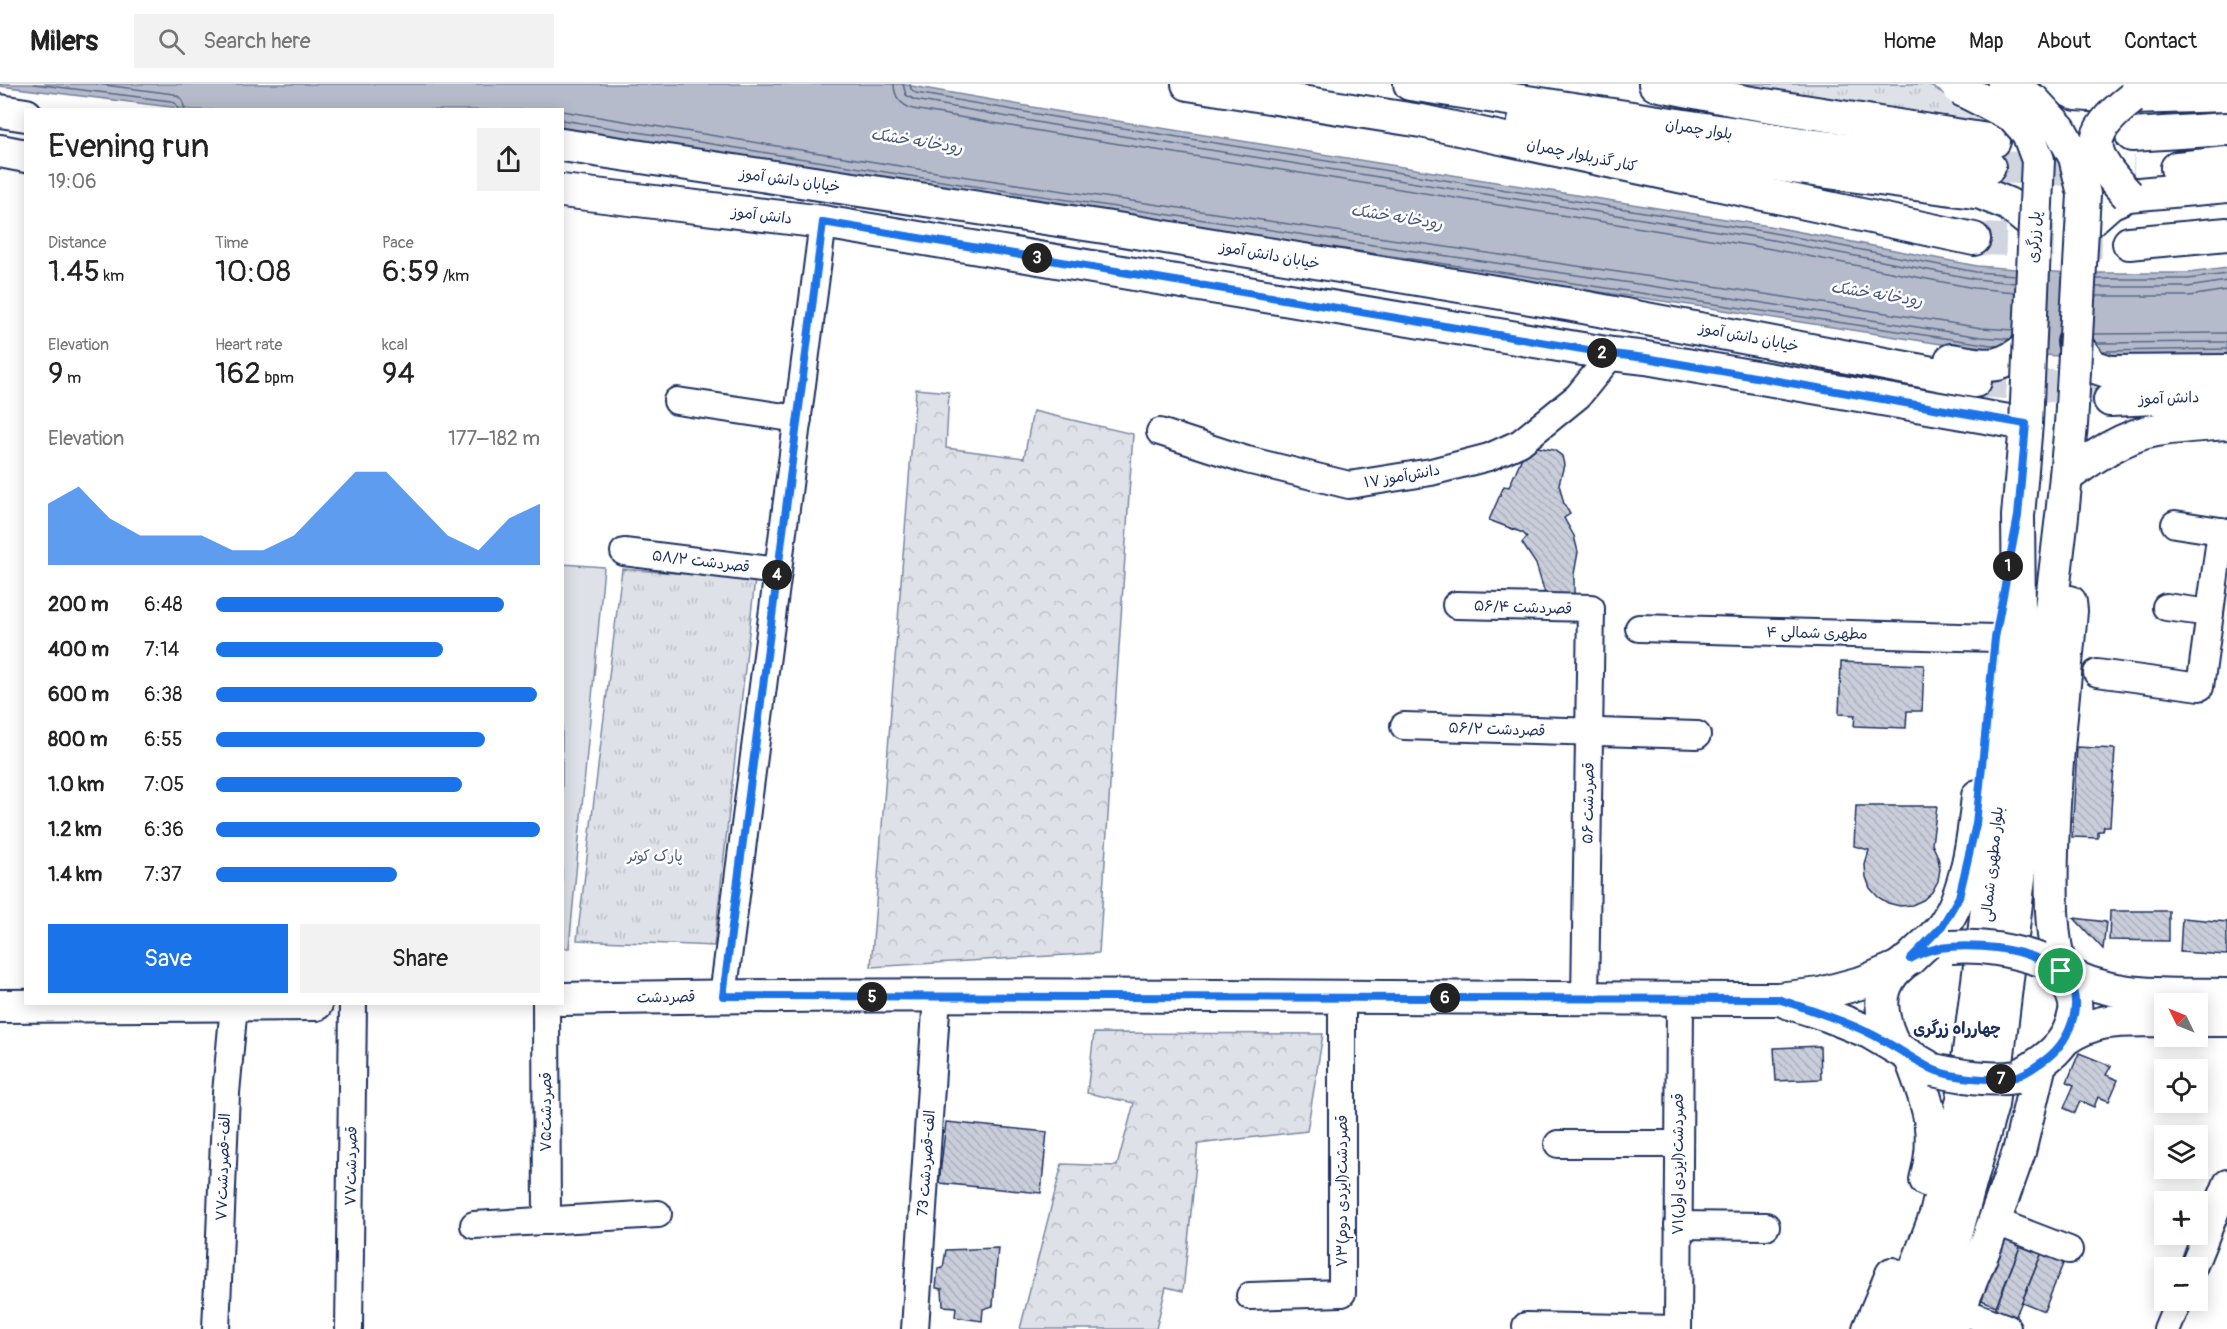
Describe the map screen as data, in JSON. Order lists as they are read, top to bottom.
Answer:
{
  "streets": {
    "main road": [
      "بلوار چمران",
      "کنار گذربلوار چمران",
      "خیابان دانش آموز",
      "دانش آموز",
      "پل زرگری",
      "بلوار مطهرى شمالى",
      "قصردشت"
    ],
    "street": [
      "دانش‌آموز ۱۷",
      "۵۸/۲ قصردشت",
      "۵۶/۴ قصردشت",
      "۴ مطهری شمالی",
      "۵۶/۲ قصردشت",
      "۵۶ قصردشت",
      "قصردشت۷۵",
      "73 الف-قصردشت",
      "۷۱قصردشت(ایزدی اول)",
      "قصردشت۷۷",
      "۷۷الف-قصردشت",
      "۷۳قصردشت(ایزدی دوم)"
    ]
  },
  "crossings": [
    ["دانش آموز", "پل زرگری"],
    ["دانش آموز", "دانش‌آموز ۱۷"],
    ["دانش آموز", "بلوار مطهرى شمالى"],
    ["پل زرگری", "بلوار مطهرى شمالى"],
    ["۵۶/۴ قصردشت", "۵۶ قصردشت"],
    ["۵۶/۲ قصردشت", "۵۶ قصردشت"],
    ["۵۶ قصردشت", "قصردشت"],
    ["قصردشت", "73 الف-قصردشت"],
    ["قصردشت", "۷۱قصردشت(ایزدی اول)"],
    ["قصردشت", "۷۳قصردشت(ایزدی دوم)"]
  ],
  "districts": ["چهارراه زرگری"],
  "water": ["رودخانه خشک"],
  "parks": ["پارک کوثر"],
  "north": "top left",
  "page": {
    "header": "Milers",
    "search": "Search here",
    "nav": [
      "Home",
      "Map",
      "About",
      "Contact"
    ],
    "heading": ["Evening run", "19:06"],
    "stats": [
      ["Distance", "1.45 km"],
      ["Time", "10:08"],
      ["Pace", "6:59 /km"],
      ["Elevation", "9 m"],
      ["Heart rate", "162 bpm"],
      ["kcal", "94"]
    ],
    "pins": [
      "3",
      "2",
      "1",
      "4",
      "5",
      "6",
      "7"
    ],
    "chart": ["Elevation", "177–182 m"],
    "list": [
      {
        "name": "200 m",
        "note": "6:48"
      },
      {
        "name": "400 m",
        "note": "7:14"
      },
      {
        "name": "600 m",
        "note": "6:38"
      },
      {
        "name": "800 m",
        "note": "6:55"
      },
      {
        "name": "1.0 km",
        "note": "7:05"
      },
      {
        "name": "1.2 km",
        "note": "6:36"
      },
      {
        "name": "1.4 km",
        "note": "7:37"
      }
    ],
    "buttons": ["Save", "Share"],
    "map_buttons": ["+", "−"]
  }
}
